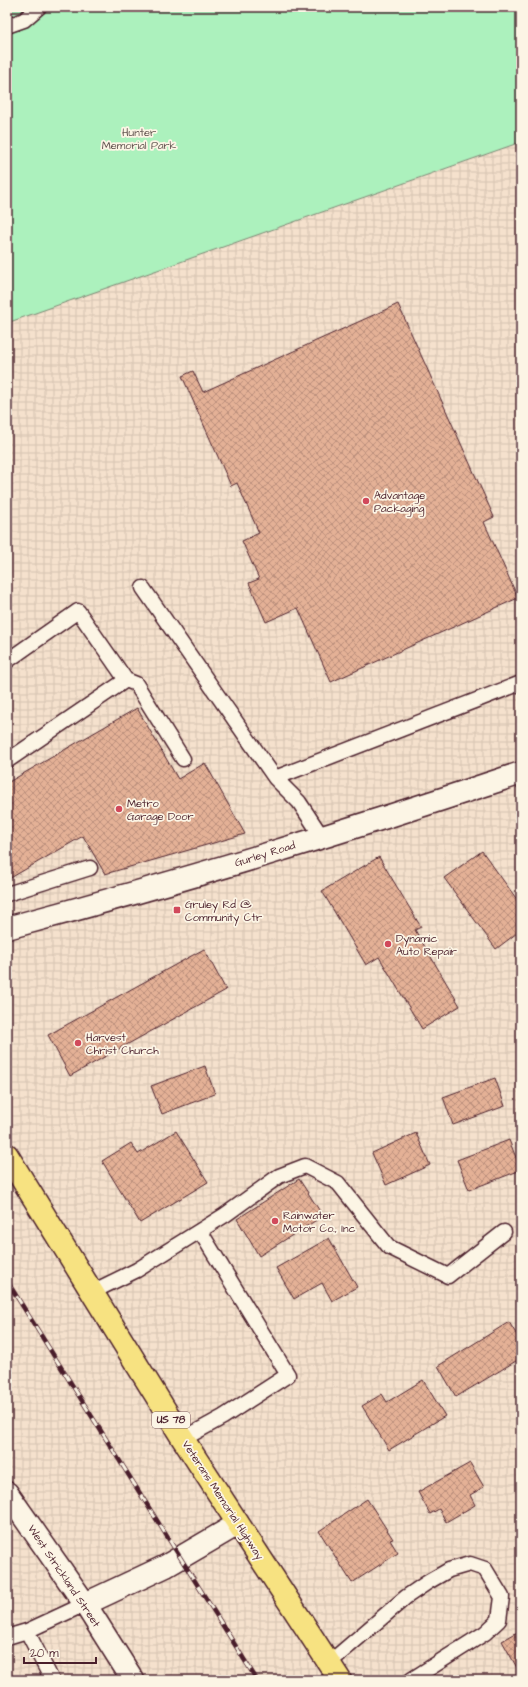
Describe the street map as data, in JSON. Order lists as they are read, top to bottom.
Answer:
{
  "streets": {
    "main road": ["US 78", "Veterans Memorial Highway"],
    "street": ["Gurley Road", "West Strickland Street"]
  },
  "parks": ["Hunter Memorial Park"],
  "places": {
    "other": [
      "Advantage Packaging",
      "Metro Garage Door",
      "Dynamic Auto Repair",
      "Harvest Christ Church",
      "Rainwater Motor Co., Inc"
    ],
    "transit": ["Gruley Rd @ Community Ctr"]
  },
  "scale_bar": "20 m"
}
